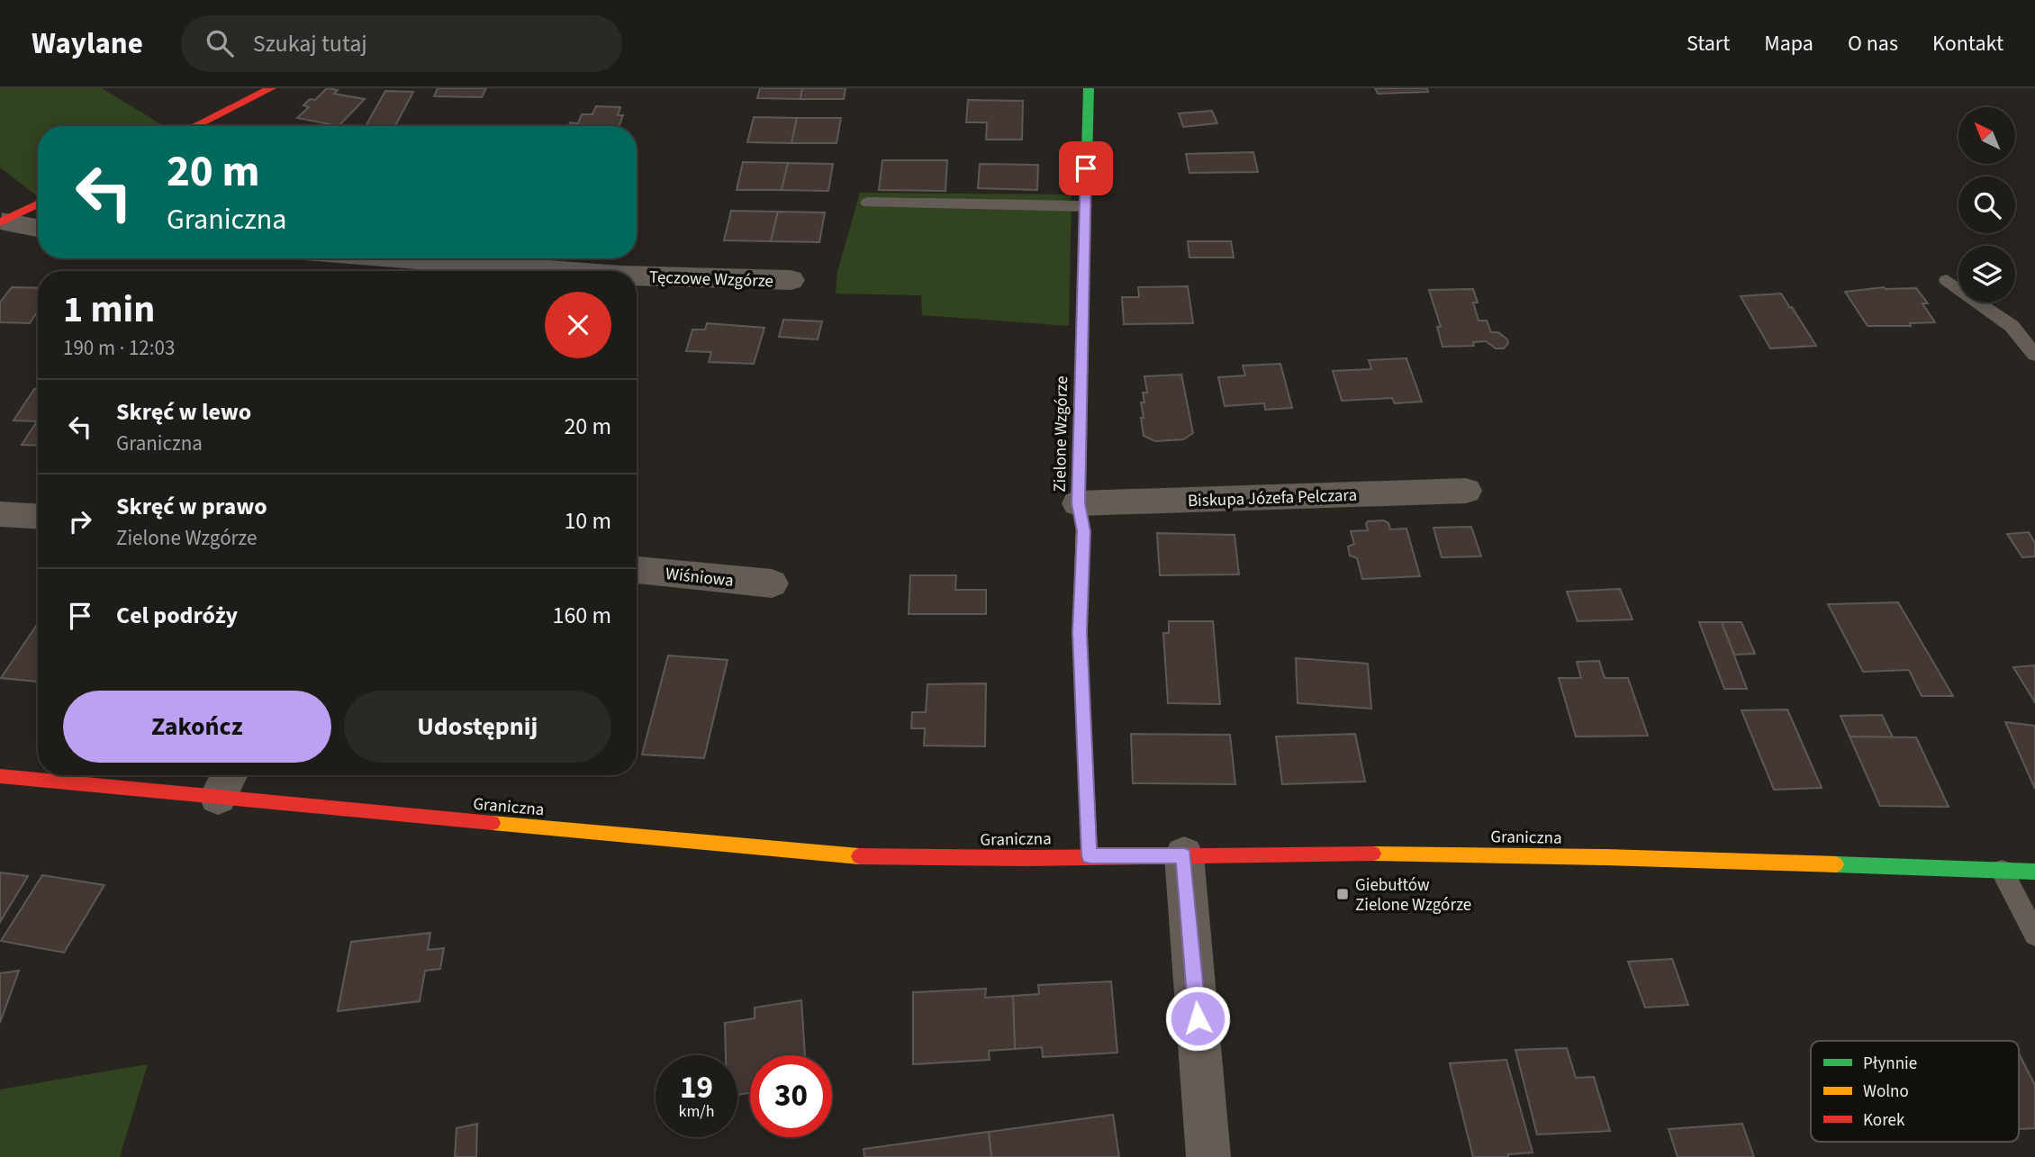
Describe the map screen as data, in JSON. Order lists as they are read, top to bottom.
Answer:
{
  "streets": {
    "street": [
      "Tęczowe Wzgórze",
      "Zielone Wzgórze",
      "Biskupa Józefa Pelczara",
      "Wiśniowa",
      "Graniczna"
    ]
  },
  "crossings": [
    ["Zielone Wzgórze", "Biskupa Józefa Pelczara"],
    ["Zielone Wzgórze", "Graniczna"]
  ],
  "places": {
    "transit": ["Giebułtów Zielone Wzgórze"]
  },
  "legend": ["Płynnie", "Wolno", "Korek"],
  "north": "top left",
  "page": {
    "header": "Waylane",
    "search": "Szukaj tutaj",
    "nav": [
      "Start",
      "Mapa",
      "O nas",
      "Kontakt"
    ],
    "turn": ["20 m", "Graniczna"],
    "heading": ["1 min", "190 m · 12:03"],
    "list": [
      {
        "name": "Skręć w lewo",
        "note": "Graniczna",
        "value": "20 m"
      },
      {
        "name": "Skręć w prawo",
        "note": "Zielone Wzgórze",
        "value": "10 m"
      },
      {
        "name": "Cel podróży",
        "value": "160 m"
      }
    ],
    "buttons": ["Zakończ", "Udostępnij"],
    "speed": "19 km/h",
    "limit": "30"
  }
}
